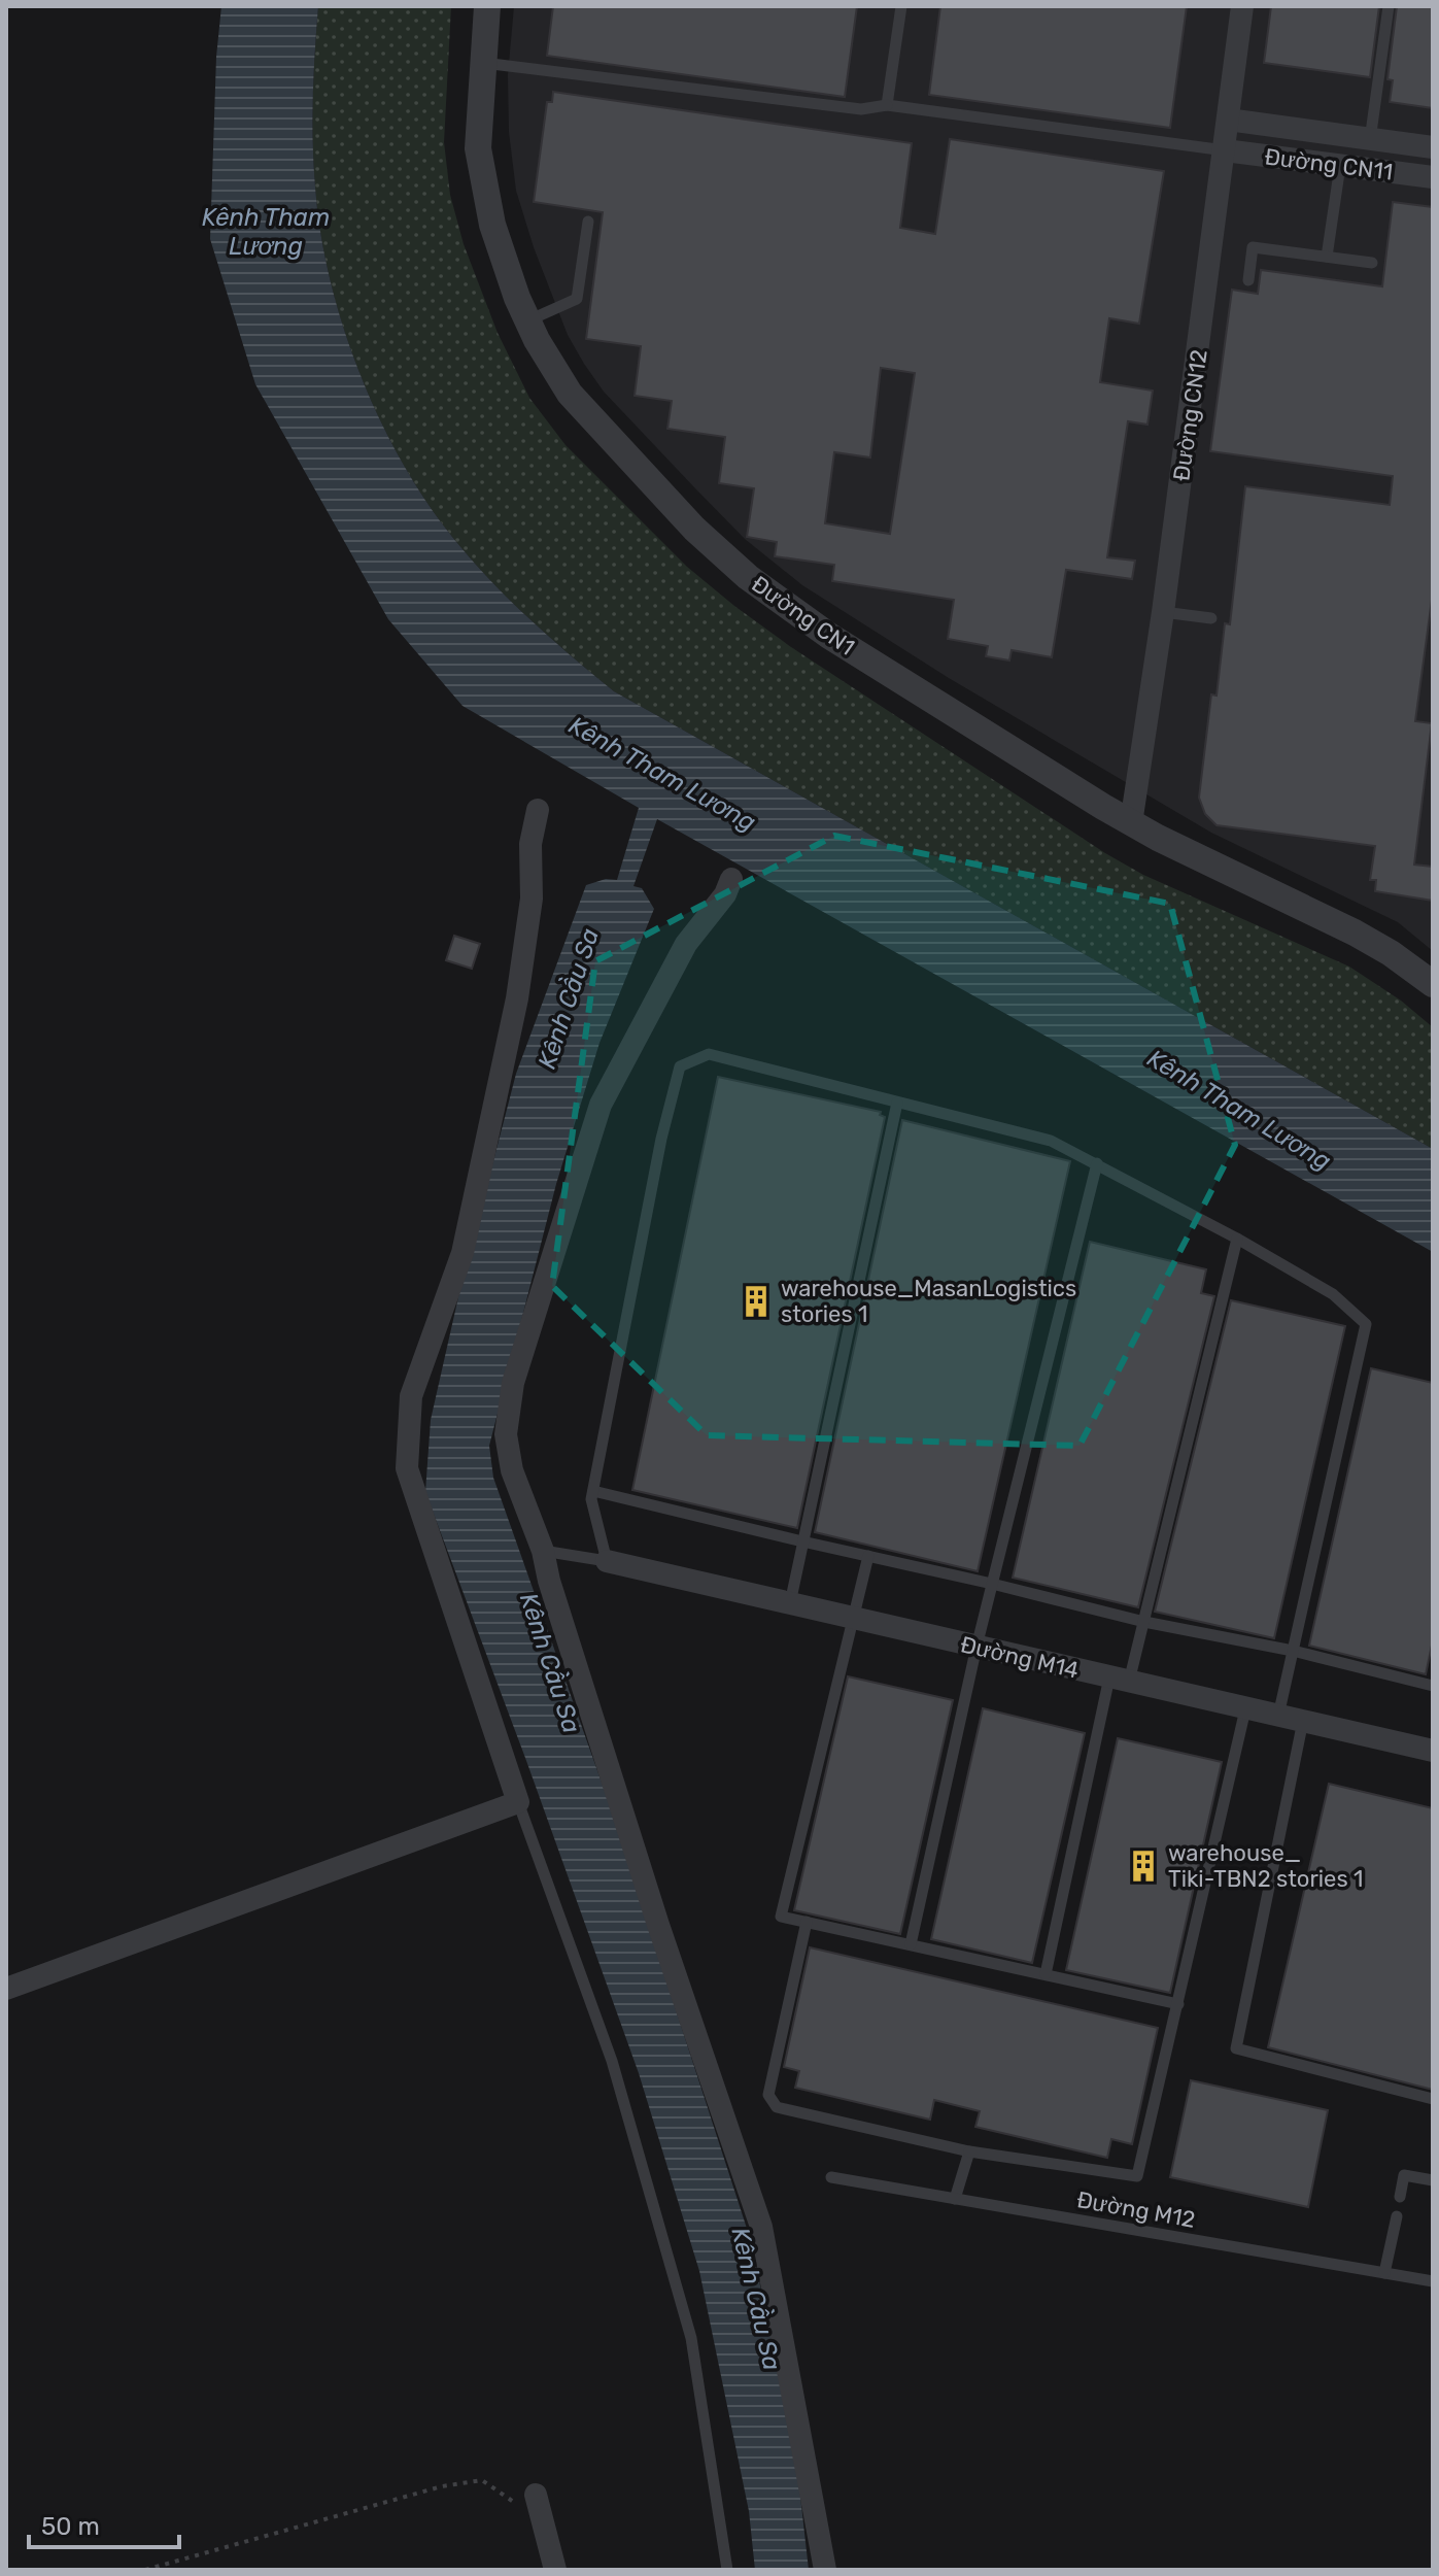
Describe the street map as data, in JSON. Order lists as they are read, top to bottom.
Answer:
{
  "streets": {
    "street": [
      "Đường CN11",
      "Đường CN12",
      "Đường CN1",
      "Đường M14"
    ],
    "lane": ["Đường M12"]
  },
  "crossings": [
    ["Đường CN11", "Đường CN12"],
    ["Đường CN12", "Đường CN1"]
  ],
  "water": ["Kênh Tham Lương", "Kênh Cầu Sa"],
  "places": {
    "building": ["warehouse_MasanLogistics stories 1", "warehouse_ Tiki-TBN2 stories 1"]
  },
  "scale_bar": "50 m"
}
